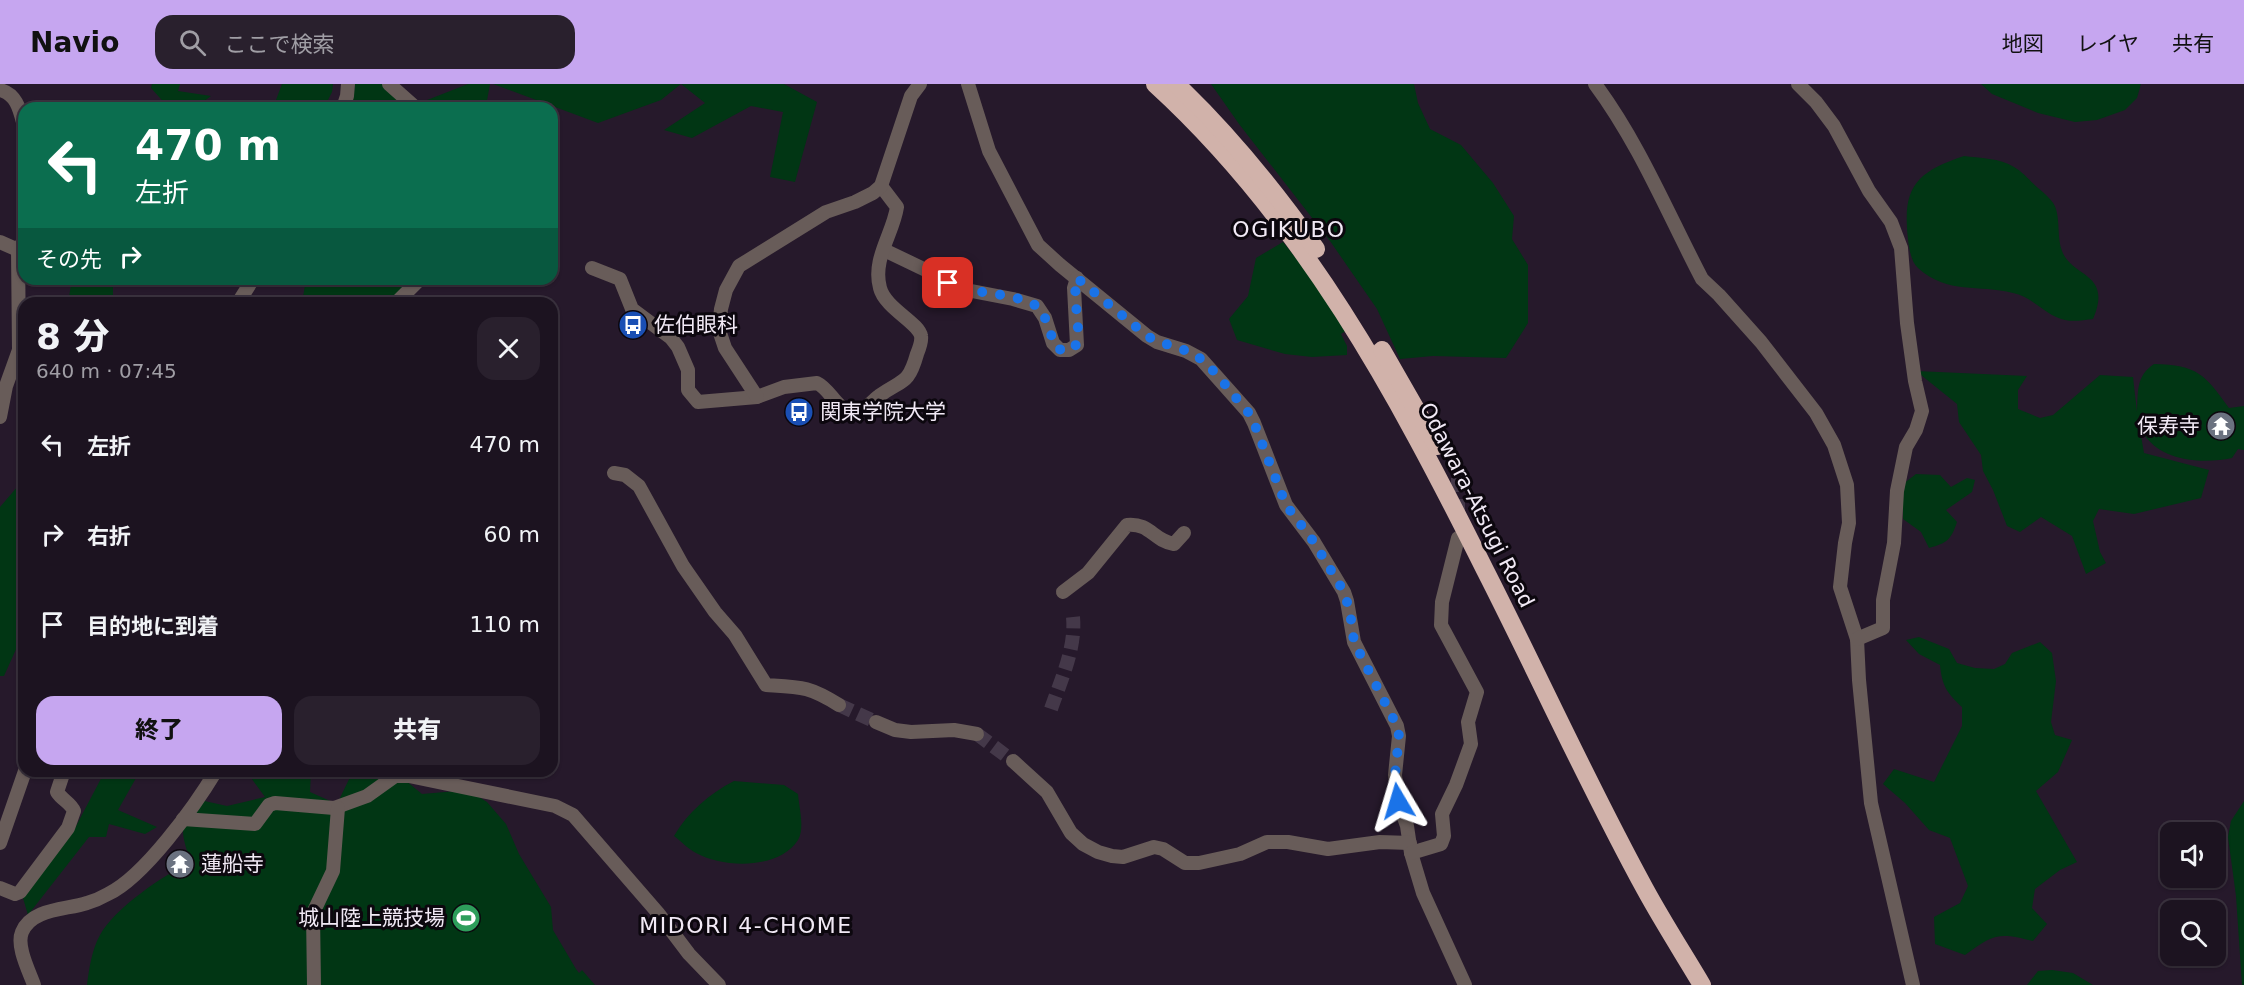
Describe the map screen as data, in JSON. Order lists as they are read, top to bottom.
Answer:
{
  "streets": {
    "highway": ["Odawara-Atsugi Road"]
  },
  "districts": ["OGIKUBO", "MIDORI 4-CHOME"],
  "places": {
    "bus stop": ["佐伯眼科", "関東学院大学"],
    "temple": ["保寿寺", "蓮船寺"],
    "sports": ["城山陸上競技場"]
  },
  "page": {
    "header": "Navio",
    "search": "ここで検索",
    "nav": ["地図", "レイヤ", "共有"],
    "turn": ["470 m", "左折"],
    "then": "その先",
    "heading": ["8 分", "640 m · 07:45"],
    "list": [
      {
        "name": "左折",
        "value": "470 m"
      },
      {
        "name": "右折",
        "value": "60 m"
      },
      {
        "name": "目的地に到着",
        "value": "110 m"
      }
    ],
    "buttons": ["終了", "共有"]
  }
}
